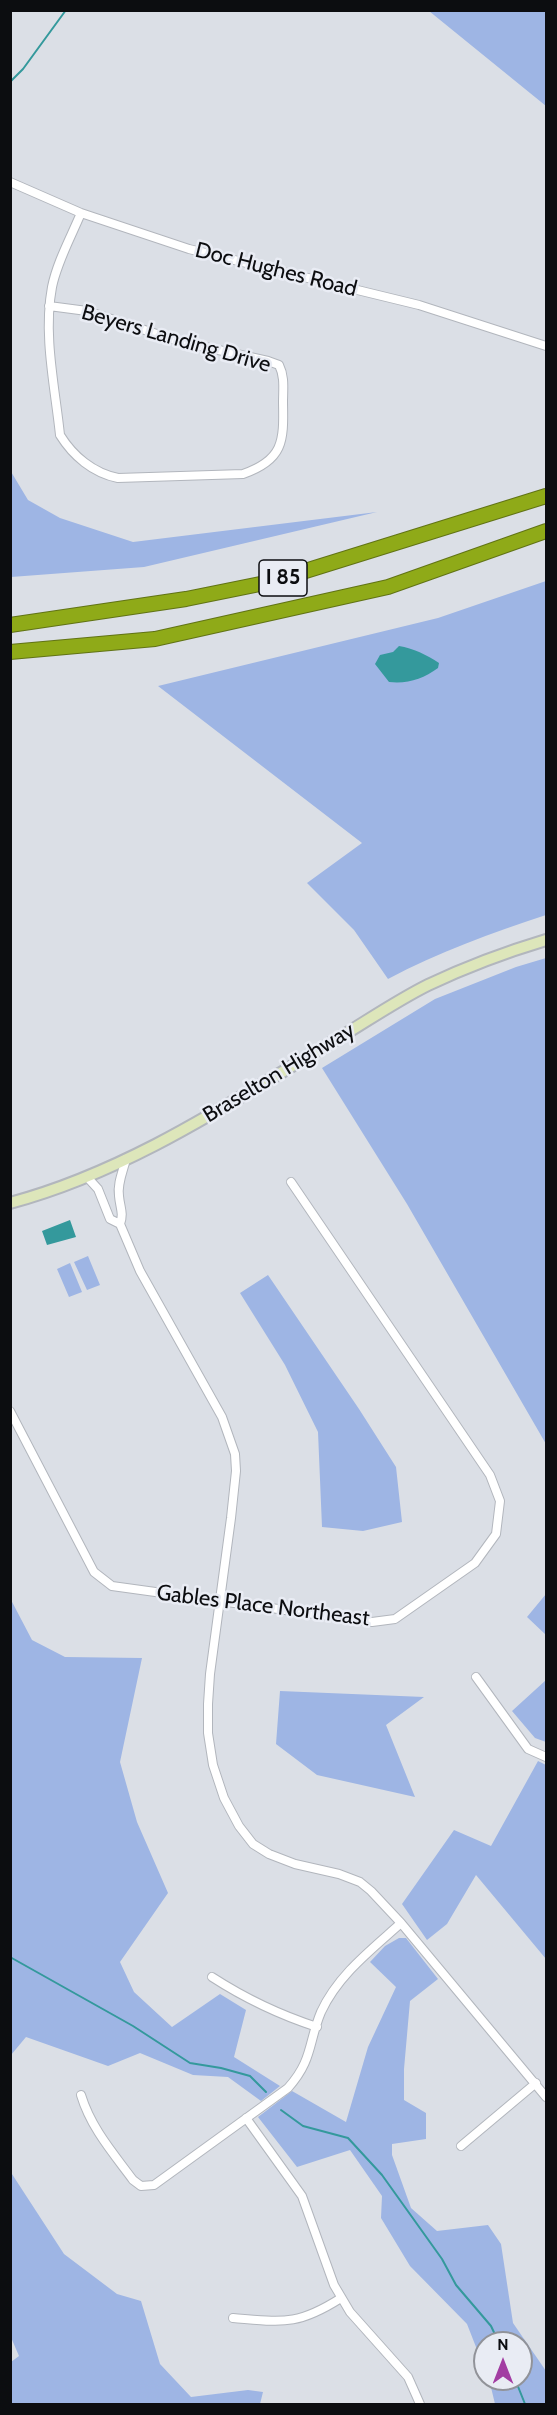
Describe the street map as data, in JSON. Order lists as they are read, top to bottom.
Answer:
{
  "streets": {
    "highway": ["I 85"],
    "main road": ["Braselton Highway"],
    "street": ["Doc Hughes Road", "Beyers Landing Drive", "Gables Place Northeast"]
  },
  "crossings": [
    ["Doc Hughes Road", "Beyers Landing Drive"]
  ],
  "north": "top"
}
